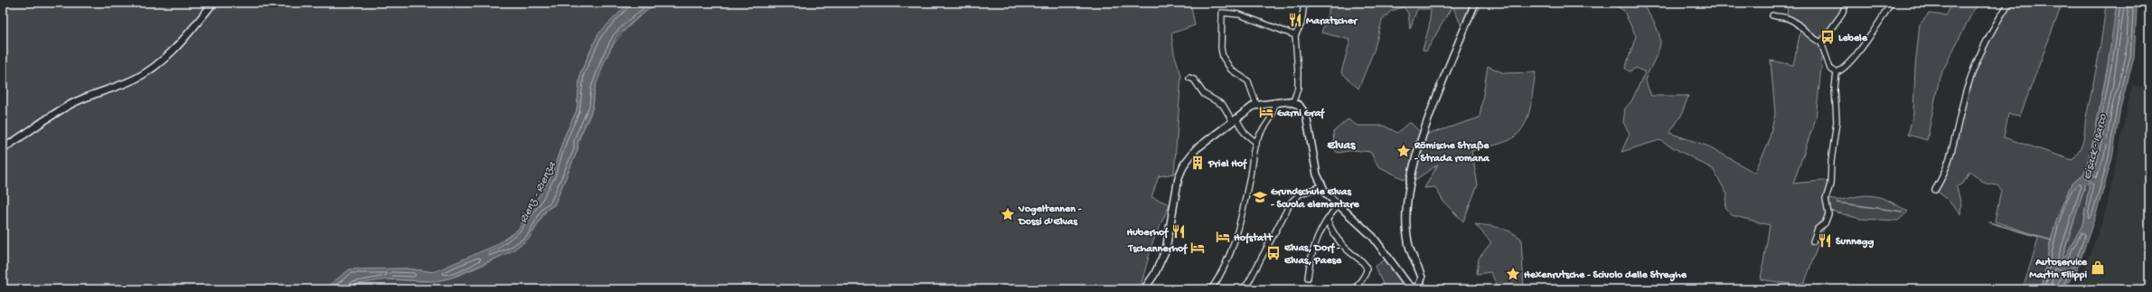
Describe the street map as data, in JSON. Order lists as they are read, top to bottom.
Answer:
{
  "districts": ["Elvas"],
  "water": ["Eisack - Isarco", "Rienz - Rienza"],
  "places": {
    "restaurant": ["Maratscher", "Huberhof", "Sunnegg"],
    "bus stop": ["Lebele", "Elvas, Dorf - Elvas, Paese"],
    "hotel": ["Garni Graf", "Hofstatt", "Tschannerhof"],
    "place": ["Römische Straße - Strada romana", "Vogeltennen - Dossi d'Elvas", "Hexenrutsche - Scivolo delle Streghe"],
    "building": ["Priel Hof"],
    "school or university": ["Grundschule Elvas - Scuola elementare"],
    "shop": ["Autoservice Martin Filippi"]
  }
}
